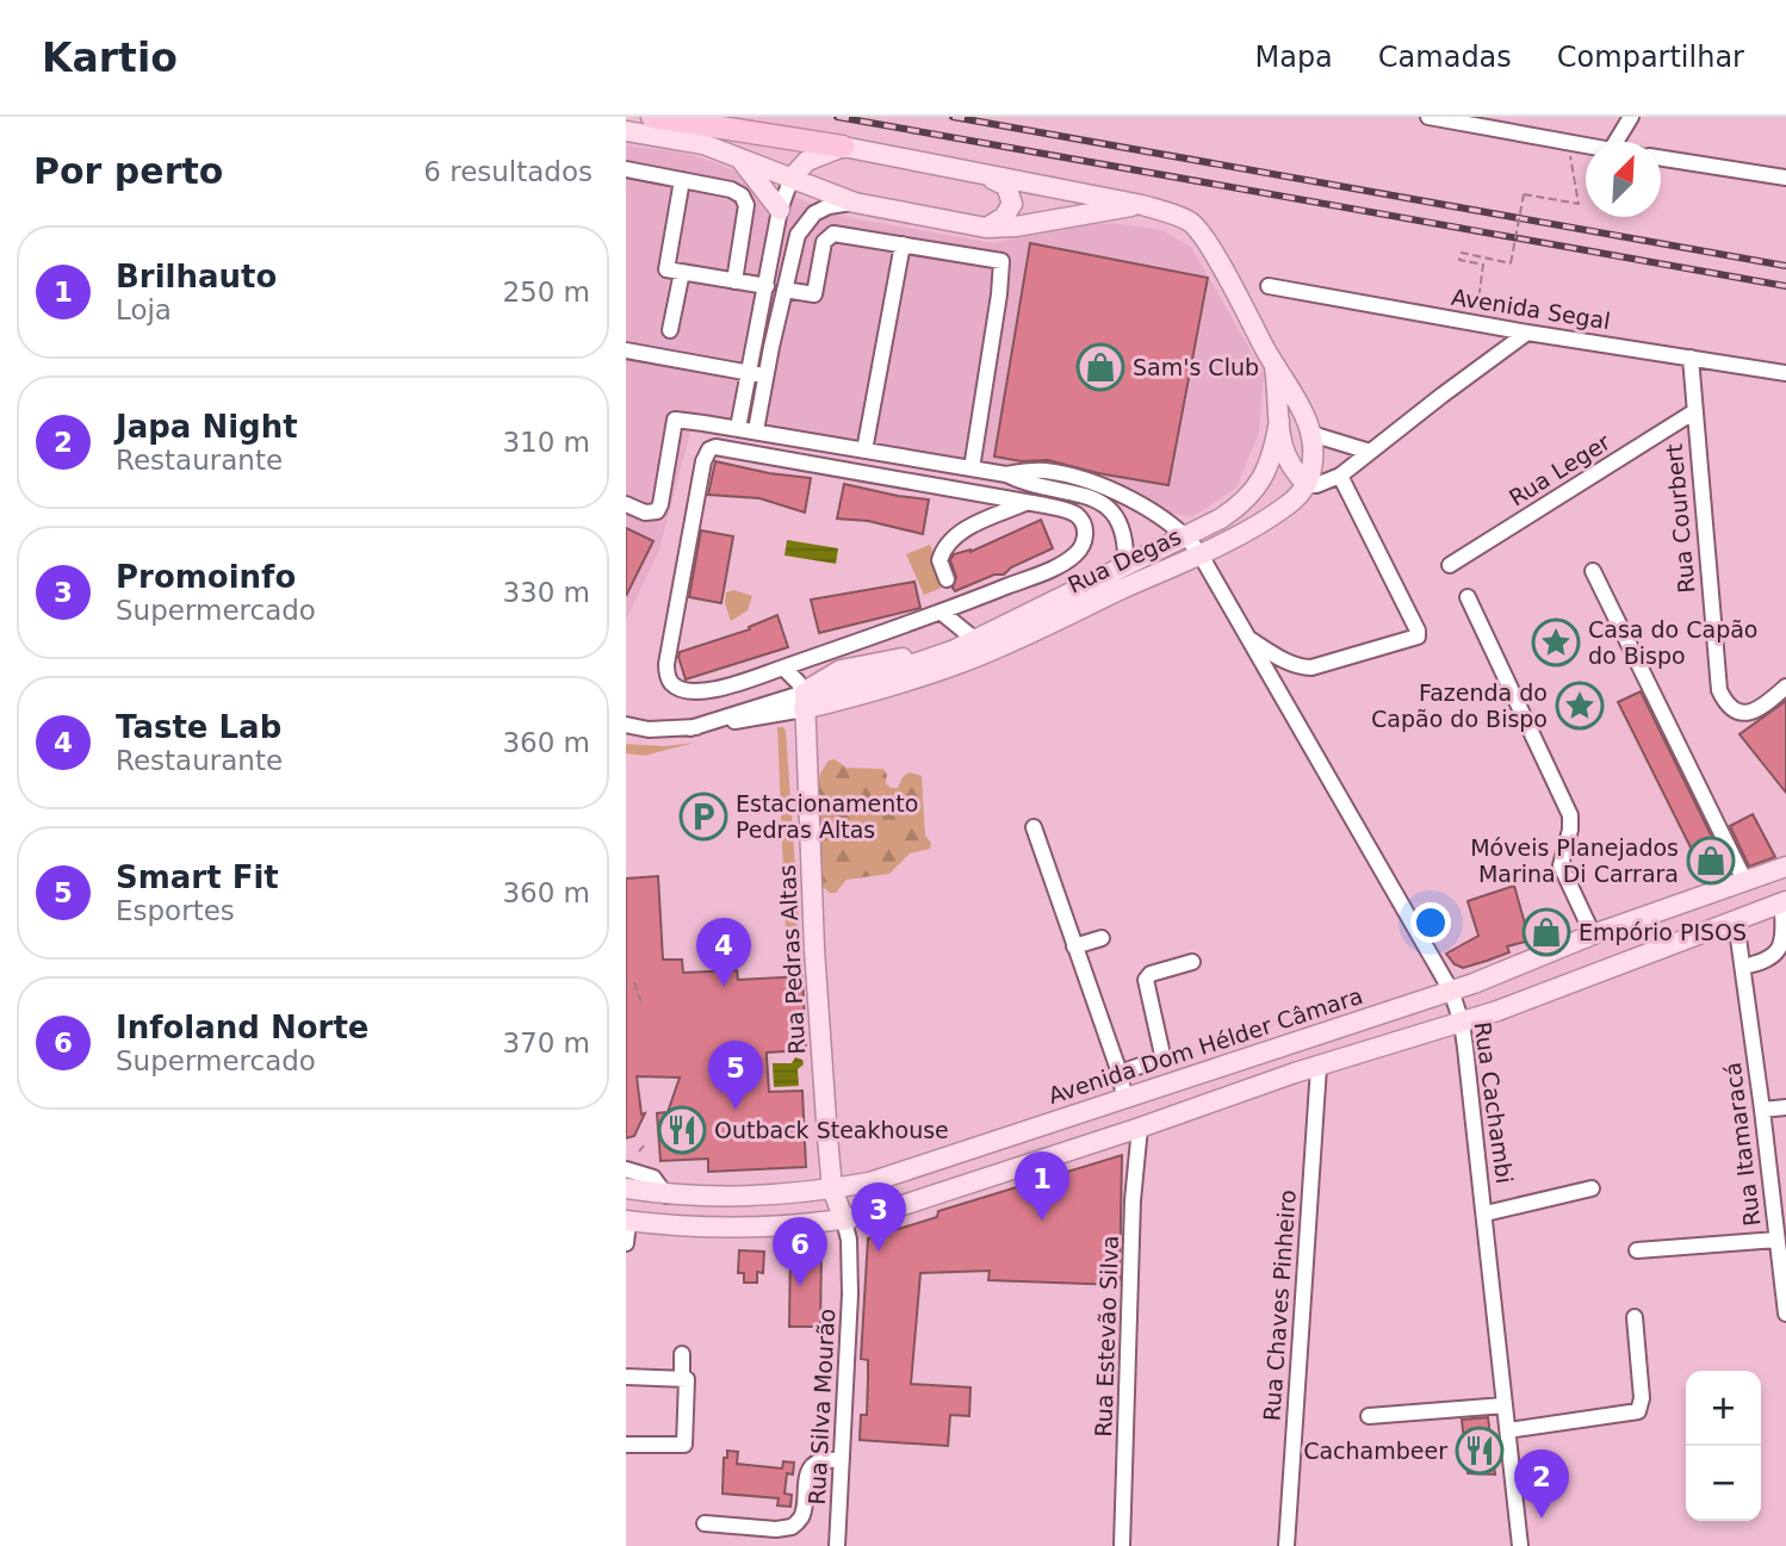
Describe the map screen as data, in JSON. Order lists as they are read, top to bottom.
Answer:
{
  "streets": {
    "main road": ["Rua Degas", "Rua Pedras Altas", "Avenida Dom Hélder Câmara"],
    "street": [
      "Avenida Segal",
      "Rua Leger",
      "Rua Courbert",
      "Rua Cachambi",
      "Rua Itamaracá",
      "Rua Chaves Pinheiro",
      "Rua Estevão Silva",
      "Rua Silva Mourão"
    ]
  },
  "crossings": [
    ["Avenida Segal", "Rua Courbert"],
    ["Avenida Segal", "Rua Degas"],
    ["Rua Leger", "Rua Courbert"],
    ["Rua Degas", "Rua Pedras Altas"],
    ["Rua Degas", "Rua Cachambi"],
    ["Rua Pedras Altas", "Avenida Dom Hélder Câmara"],
    ["Rua Pedras Altas", "Rua Silva Mourão"],
    ["Avenida Dom Hélder Câmara", "Rua Cachambi"]
  ],
  "places": {
    "shop": ["Sam's Club", "Móveis Planejados Marina Di Carrara", "Empório PISOS"],
    "place": ["Casa do Capão do Bispo", "Fazenda do Capão do Bispo"],
    "parking": ["Estacionamento Pedras Altas"],
    "restaurant": ["Outback Steakhouse", "Cachambeer"]
  },
  "north": "top right",
  "page": {
    "header": "Kartio",
    "nav": ["Mapa", "Camadas", "Compartilhar"],
    "heading": ["Por perto", "6 resultados"],
    "list": [
      {
        "mark": "1",
        "name": "Brilhauto",
        "note": "Loja",
        "value": "250 m"
      },
      {
        "mark": "2",
        "name": "Japa Night",
        "note": "Restaurante",
        "value": "310 m"
      },
      {
        "mark": "3",
        "name": "Promoinfo",
        "note": "Supermercado",
        "value": "330 m"
      },
      {
        "mark": "4",
        "name": "Taste Lab",
        "note": "Restaurante",
        "value": "360 m"
      },
      {
        "mark": "5",
        "name": "Smart Fit",
        "note": "Esportes",
        "value": "360 m"
      },
      {
        "mark": "6",
        "name": "Infoland Norte",
        "note": "Supermercado",
        "value": "370 m"
      }
    ],
    "pins": [
      "4",
      "5",
      "1",
      "3",
      "6",
      "2"
    ],
    "map_buttons": ["+", "−"]
  }
}
